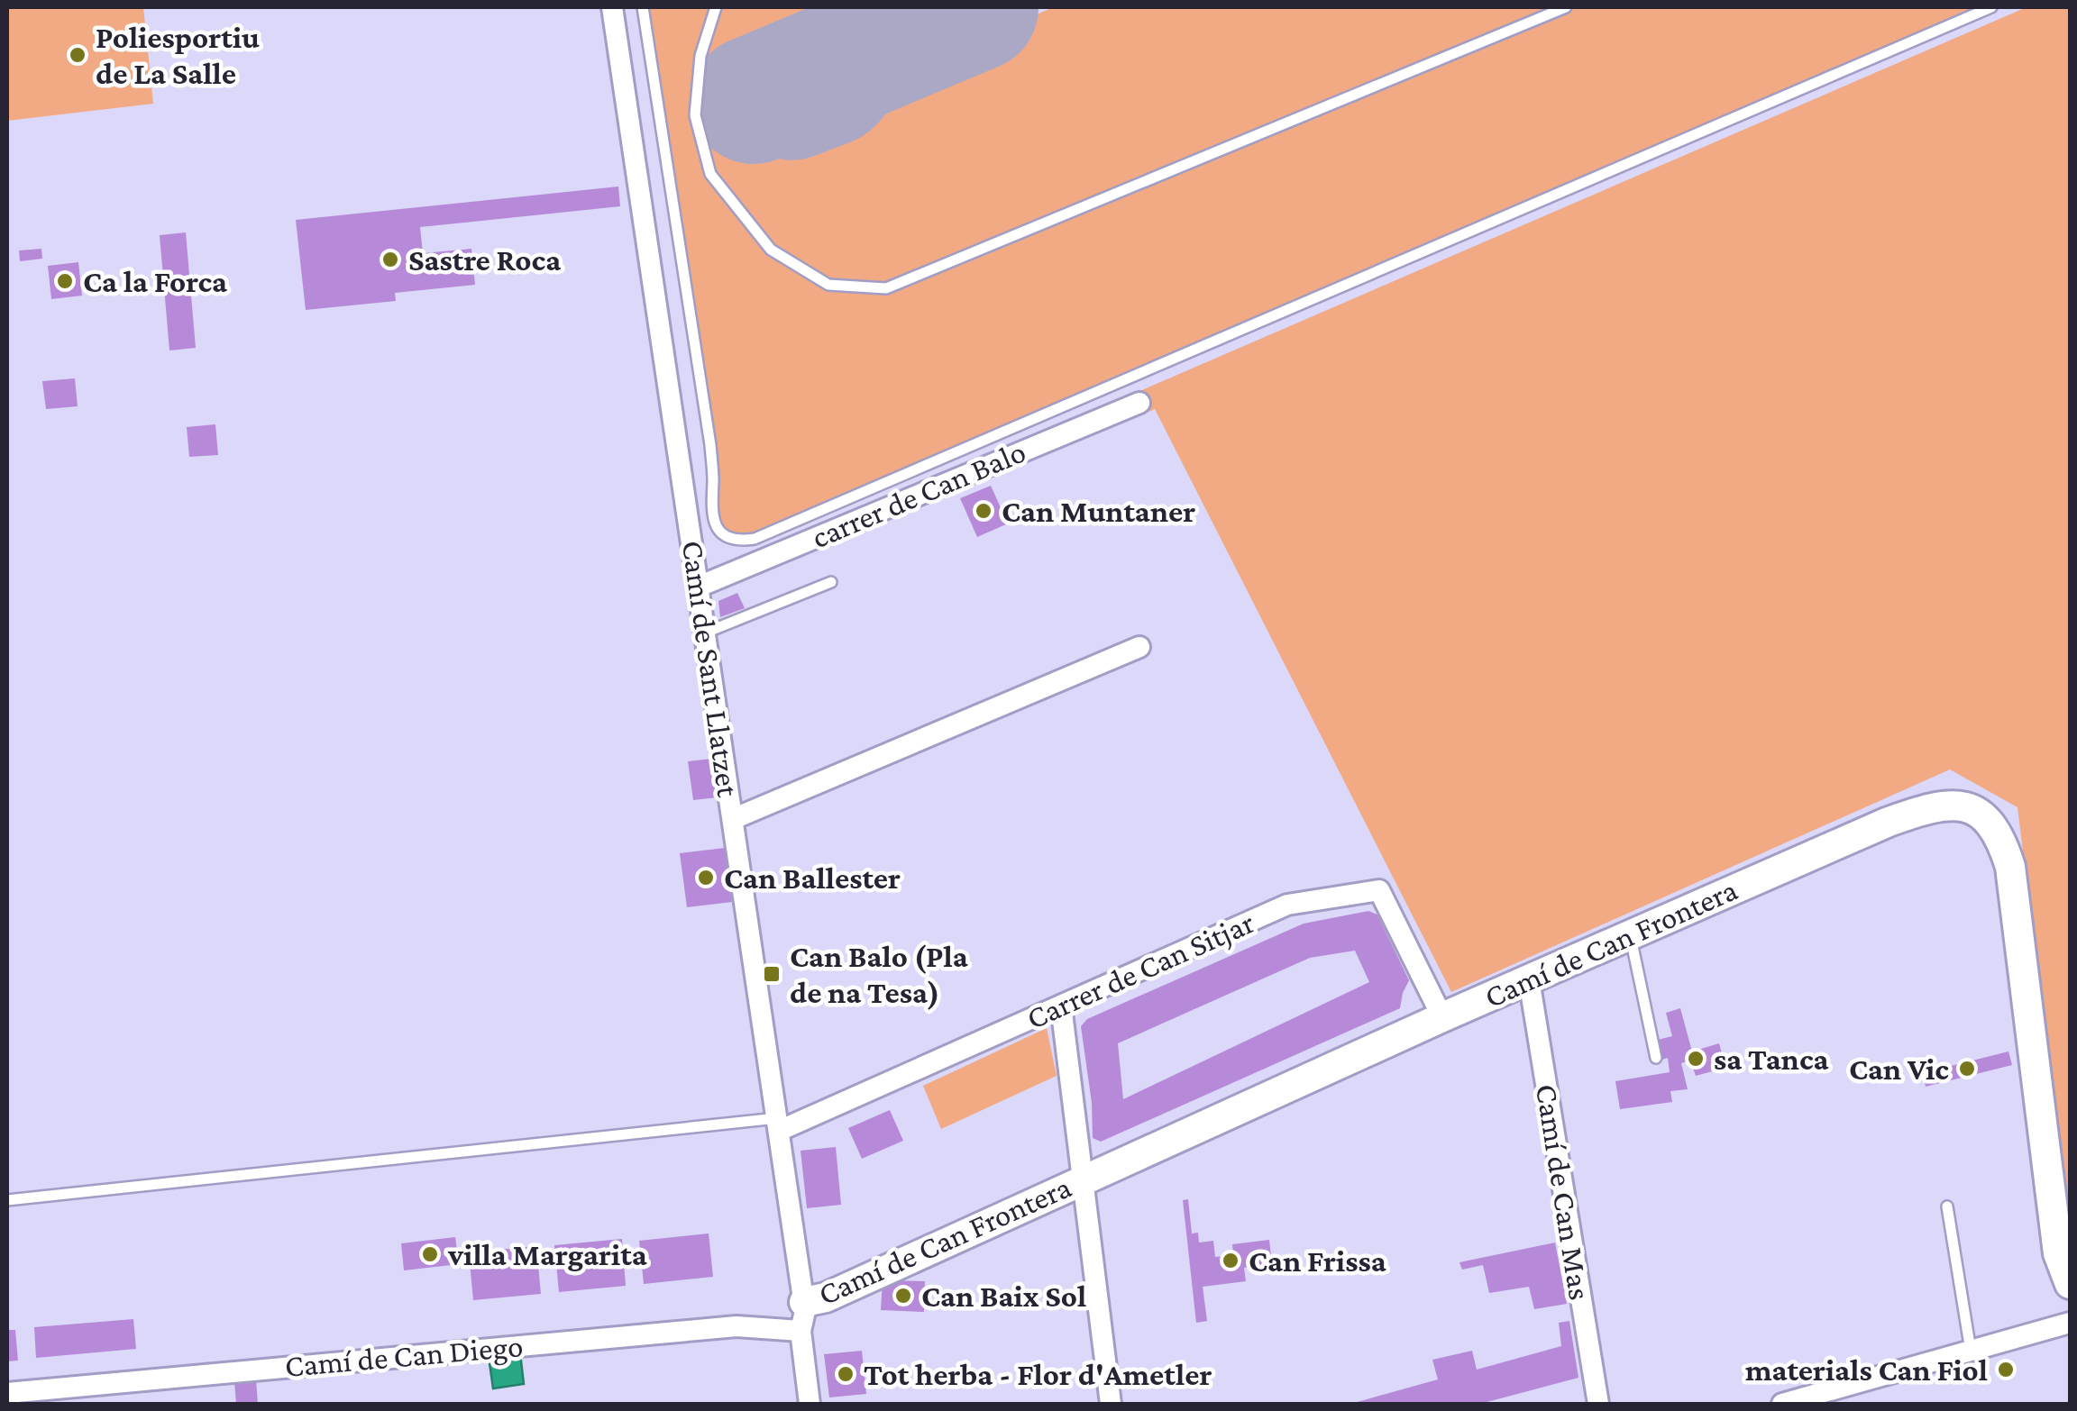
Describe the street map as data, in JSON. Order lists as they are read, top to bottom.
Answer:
{
  "streets": {
    "street": [
      "carrer de Can Balo",
      "Camí de Sant Llatzet",
      "Camí de Can Frontera",
      "Carrer de Can Sitjar",
      "Camí de Can Mas",
      "Camí de Can Diego"
    ]
  },
  "crossings": [
    ["carrer de Can Balo", "Camí de Sant Llatzet"],
    ["Camí de Sant Llatzet", "Camí de Can Frontera"],
    ["Camí de Sant Llatzet", "Carrer de Can Sitjar"],
    ["Camí de Sant Llatzet", "Camí de Can Diego"],
    ["Camí de Can Frontera", "Carrer de Can Sitjar"],
    ["Camí de Can Frontera", "Camí de Can Mas"],
    ["Camí de Can Frontera", "Camí de Can Diego"]
  ],
  "places": {
    "other": [
      "Poliesportiu de La Salle",
      "Sastre Roca",
      "Ca la Forca",
      "Can Muntaner",
      "Can Ballester",
      "sa Tanca",
      "Can Vic",
      "villa Margarita",
      "Can Frissa",
      "Can Baix Sol",
      "materials Can Fiol",
      "Tot herba - Flor d'Ametler"
    ],
    "transit": ["Can Balo (Pla de na Tesa)"]
  }
}
